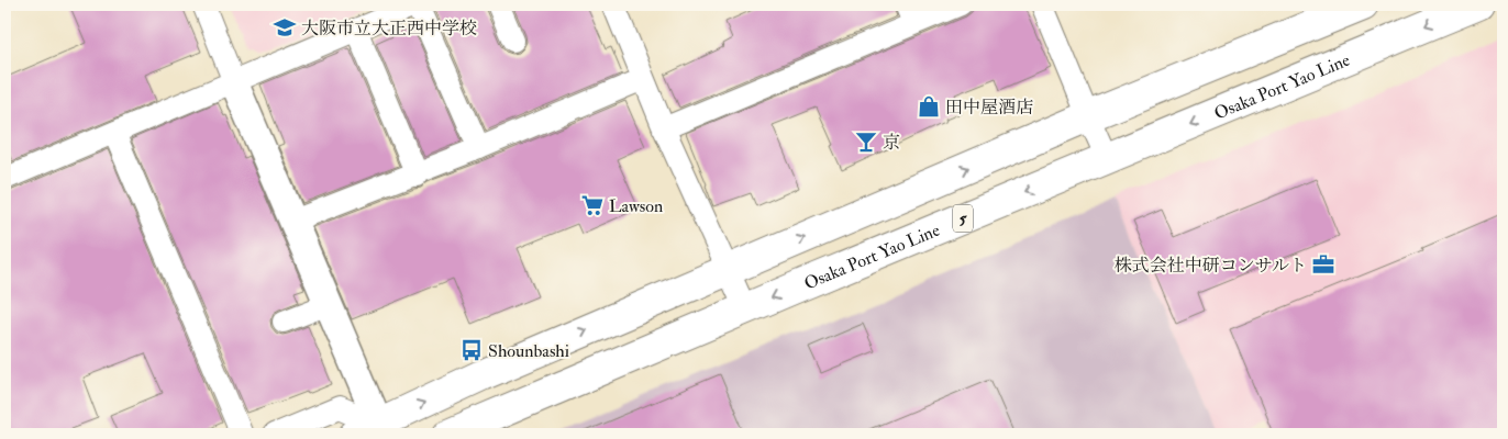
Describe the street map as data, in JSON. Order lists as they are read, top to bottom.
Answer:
{
  "streets": {
    "main road": ["Osaka Port Yao Line", "5"]
  },
  "places": {
    "school or university": ["大阪市立大正西中学校"],
    "shop": ["田中屋酒店"],
    "bar": ["京"],
    "supermarket": ["Lawson"],
    "office": ["株式会社中研コンサルト"],
    "bus stop": ["Shounbashi"]
  }
}
